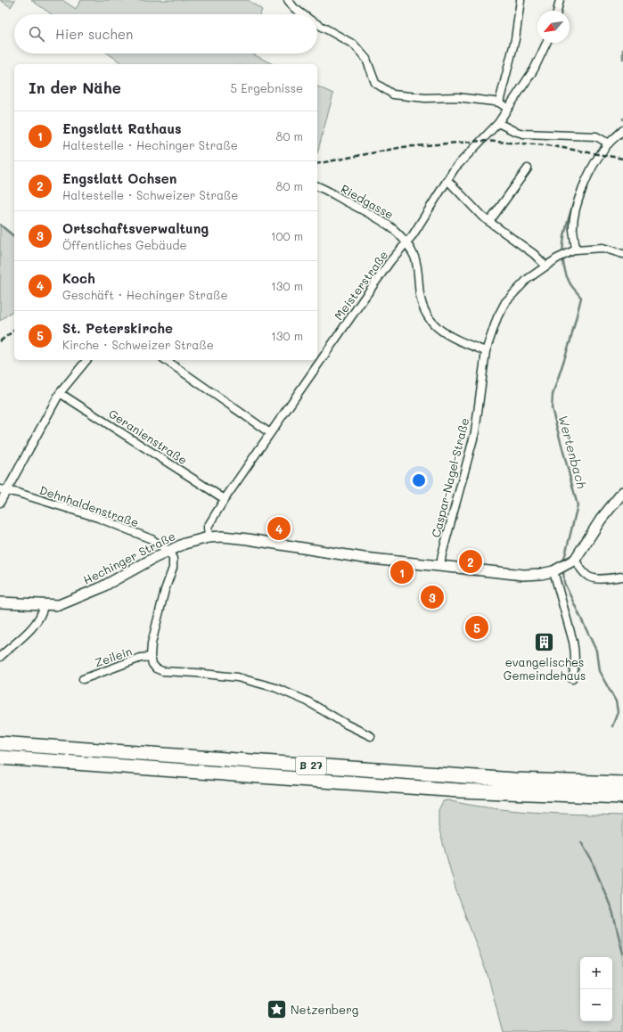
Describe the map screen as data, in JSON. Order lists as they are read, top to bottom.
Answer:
{
  "streets": {
    "highway": ["B 27"],
    "street": [
      "Riedgasse",
      "Meisterstraße",
      "Geranienstraße",
      "Caspar-Nagel-Straße",
      "Dehnhaldenstraße",
      "Hechinger Straße",
      "Zeilein"
    ]
  },
  "crossings": [
    ["Riedgasse", "Meisterstraße"],
    ["Riedgasse", "Caspar-Nagel-Straße"],
    ["Meisterstraße", "Geranienstraße"],
    ["Meisterstraße", "Hechinger Straße"],
    ["Caspar-Nagel-Straße", "Hechinger Straße"],
    ["Dehnhaldenstraße", "Hechinger Straße"]
  ],
  "water": ["Wertenbach"],
  "places": {
    "building": ["evangelisches Gemeindehaus"],
    "place": ["Netzenberg"]
  },
  "north": "bottom left",
  "page": {
    "search": "Hier suchen",
    "heading": ["In der Nähe", "5 Ergebnisse"],
    "list": [
      {
        "mark": "1",
        "name": "Engstlatt Rathaus",
        "note": "Haltestelle · Hechinger Straße",
        "value": "80 m"
      },
      {
        "mark": "2",
        "name": "Engstlatt Ochsen",
        "note": "Haltestelle · Schweizer Straße",
        "value": "80 m"
      },
      {
        "mark": "3",
        "name": "Ortschaftsverwaltung",
        "note": "Öffentliches Gebäude",
        "value": "100 m"
      },
      {
        "mark": "4",
        "name": "Koch",
        "note": "Geschäft · Hechinger Straße",
        "value": "130 m"
      },
      {
        "mark": "5",
        "name": "St. Peterskirche",
        "note": "Kirche · Schweizer Straße",
        "value": "130 m"
      }
    ],
    "pins": [
      "4",
      "2",
      "1",
      "3",
      "5"
    ],
    "map_buttons": ["+", "−"]
  }
}
